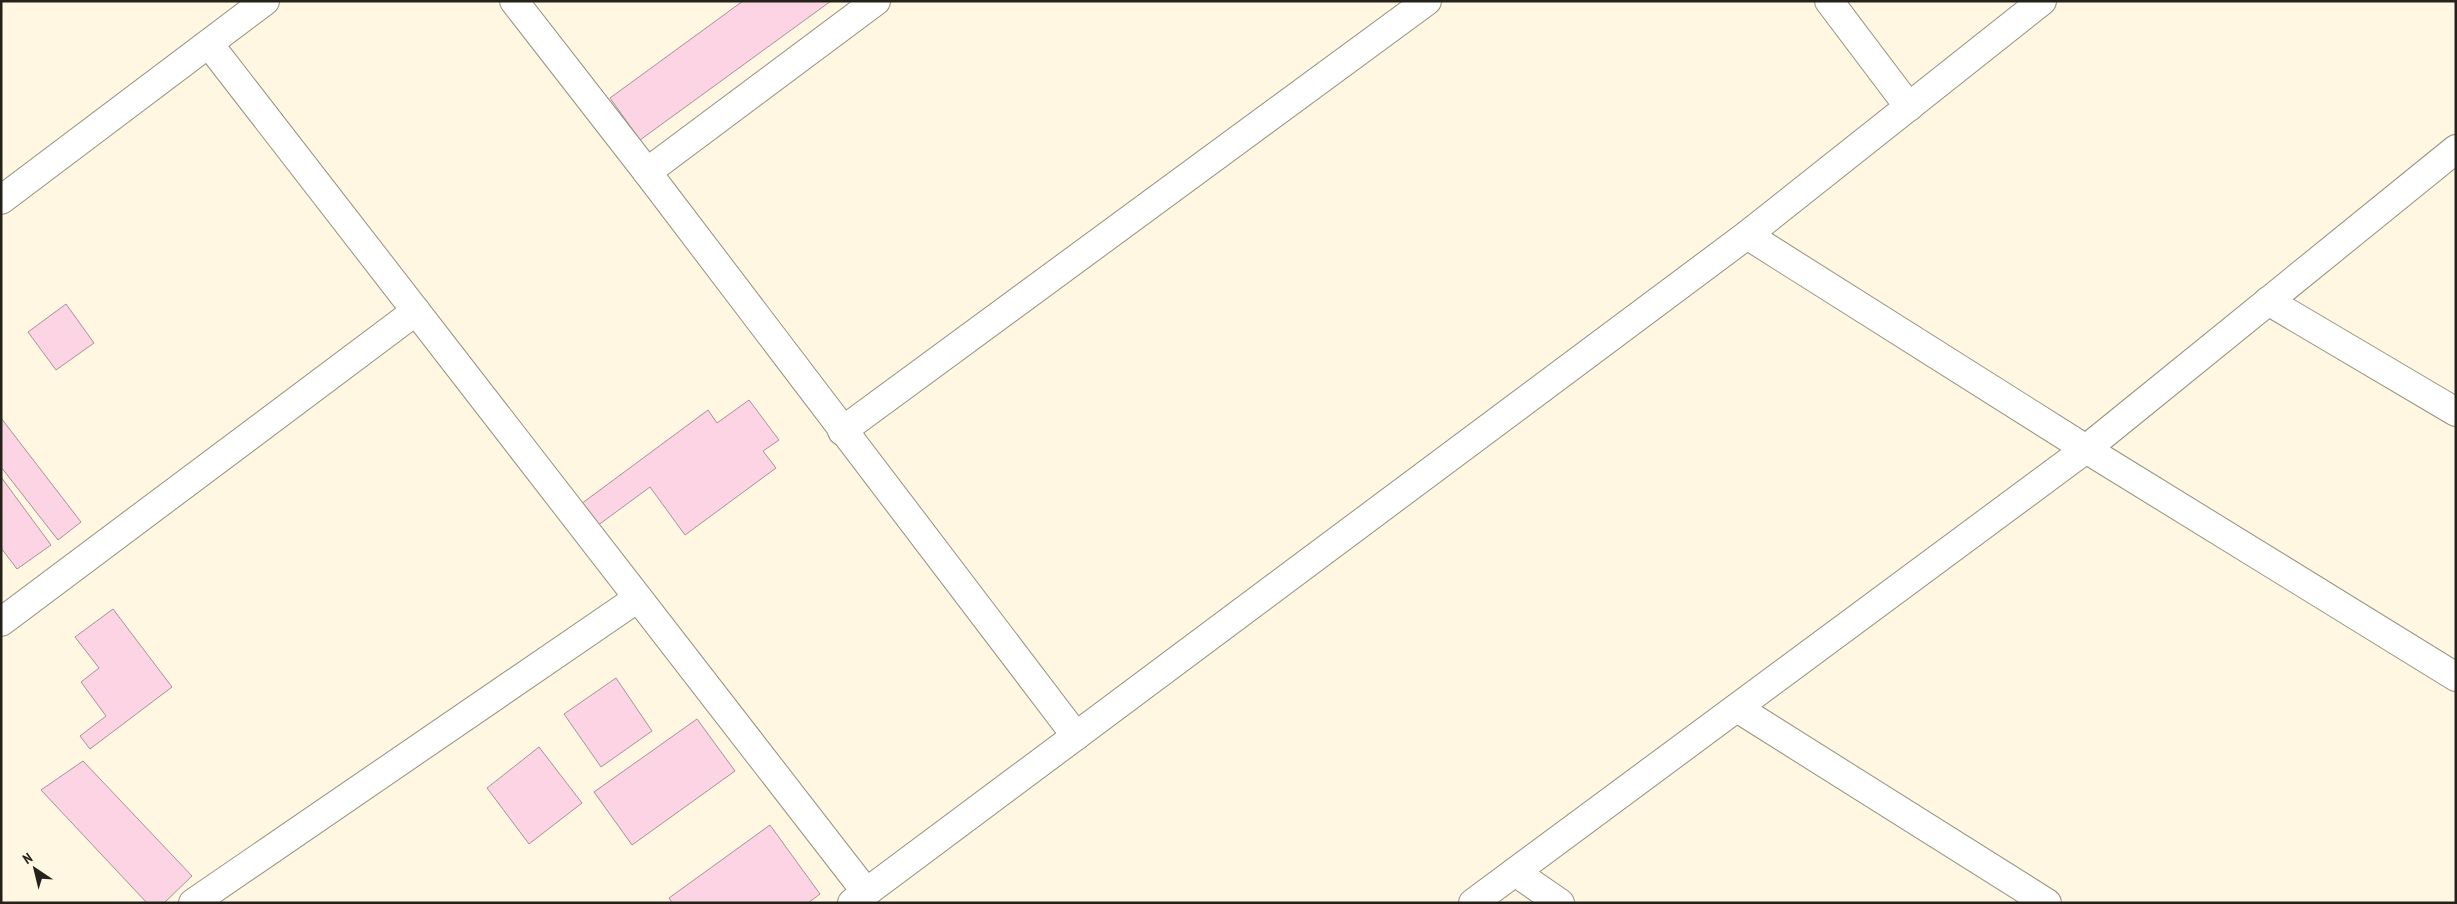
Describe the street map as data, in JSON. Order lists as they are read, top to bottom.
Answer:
{
  "north": "top left"
}
